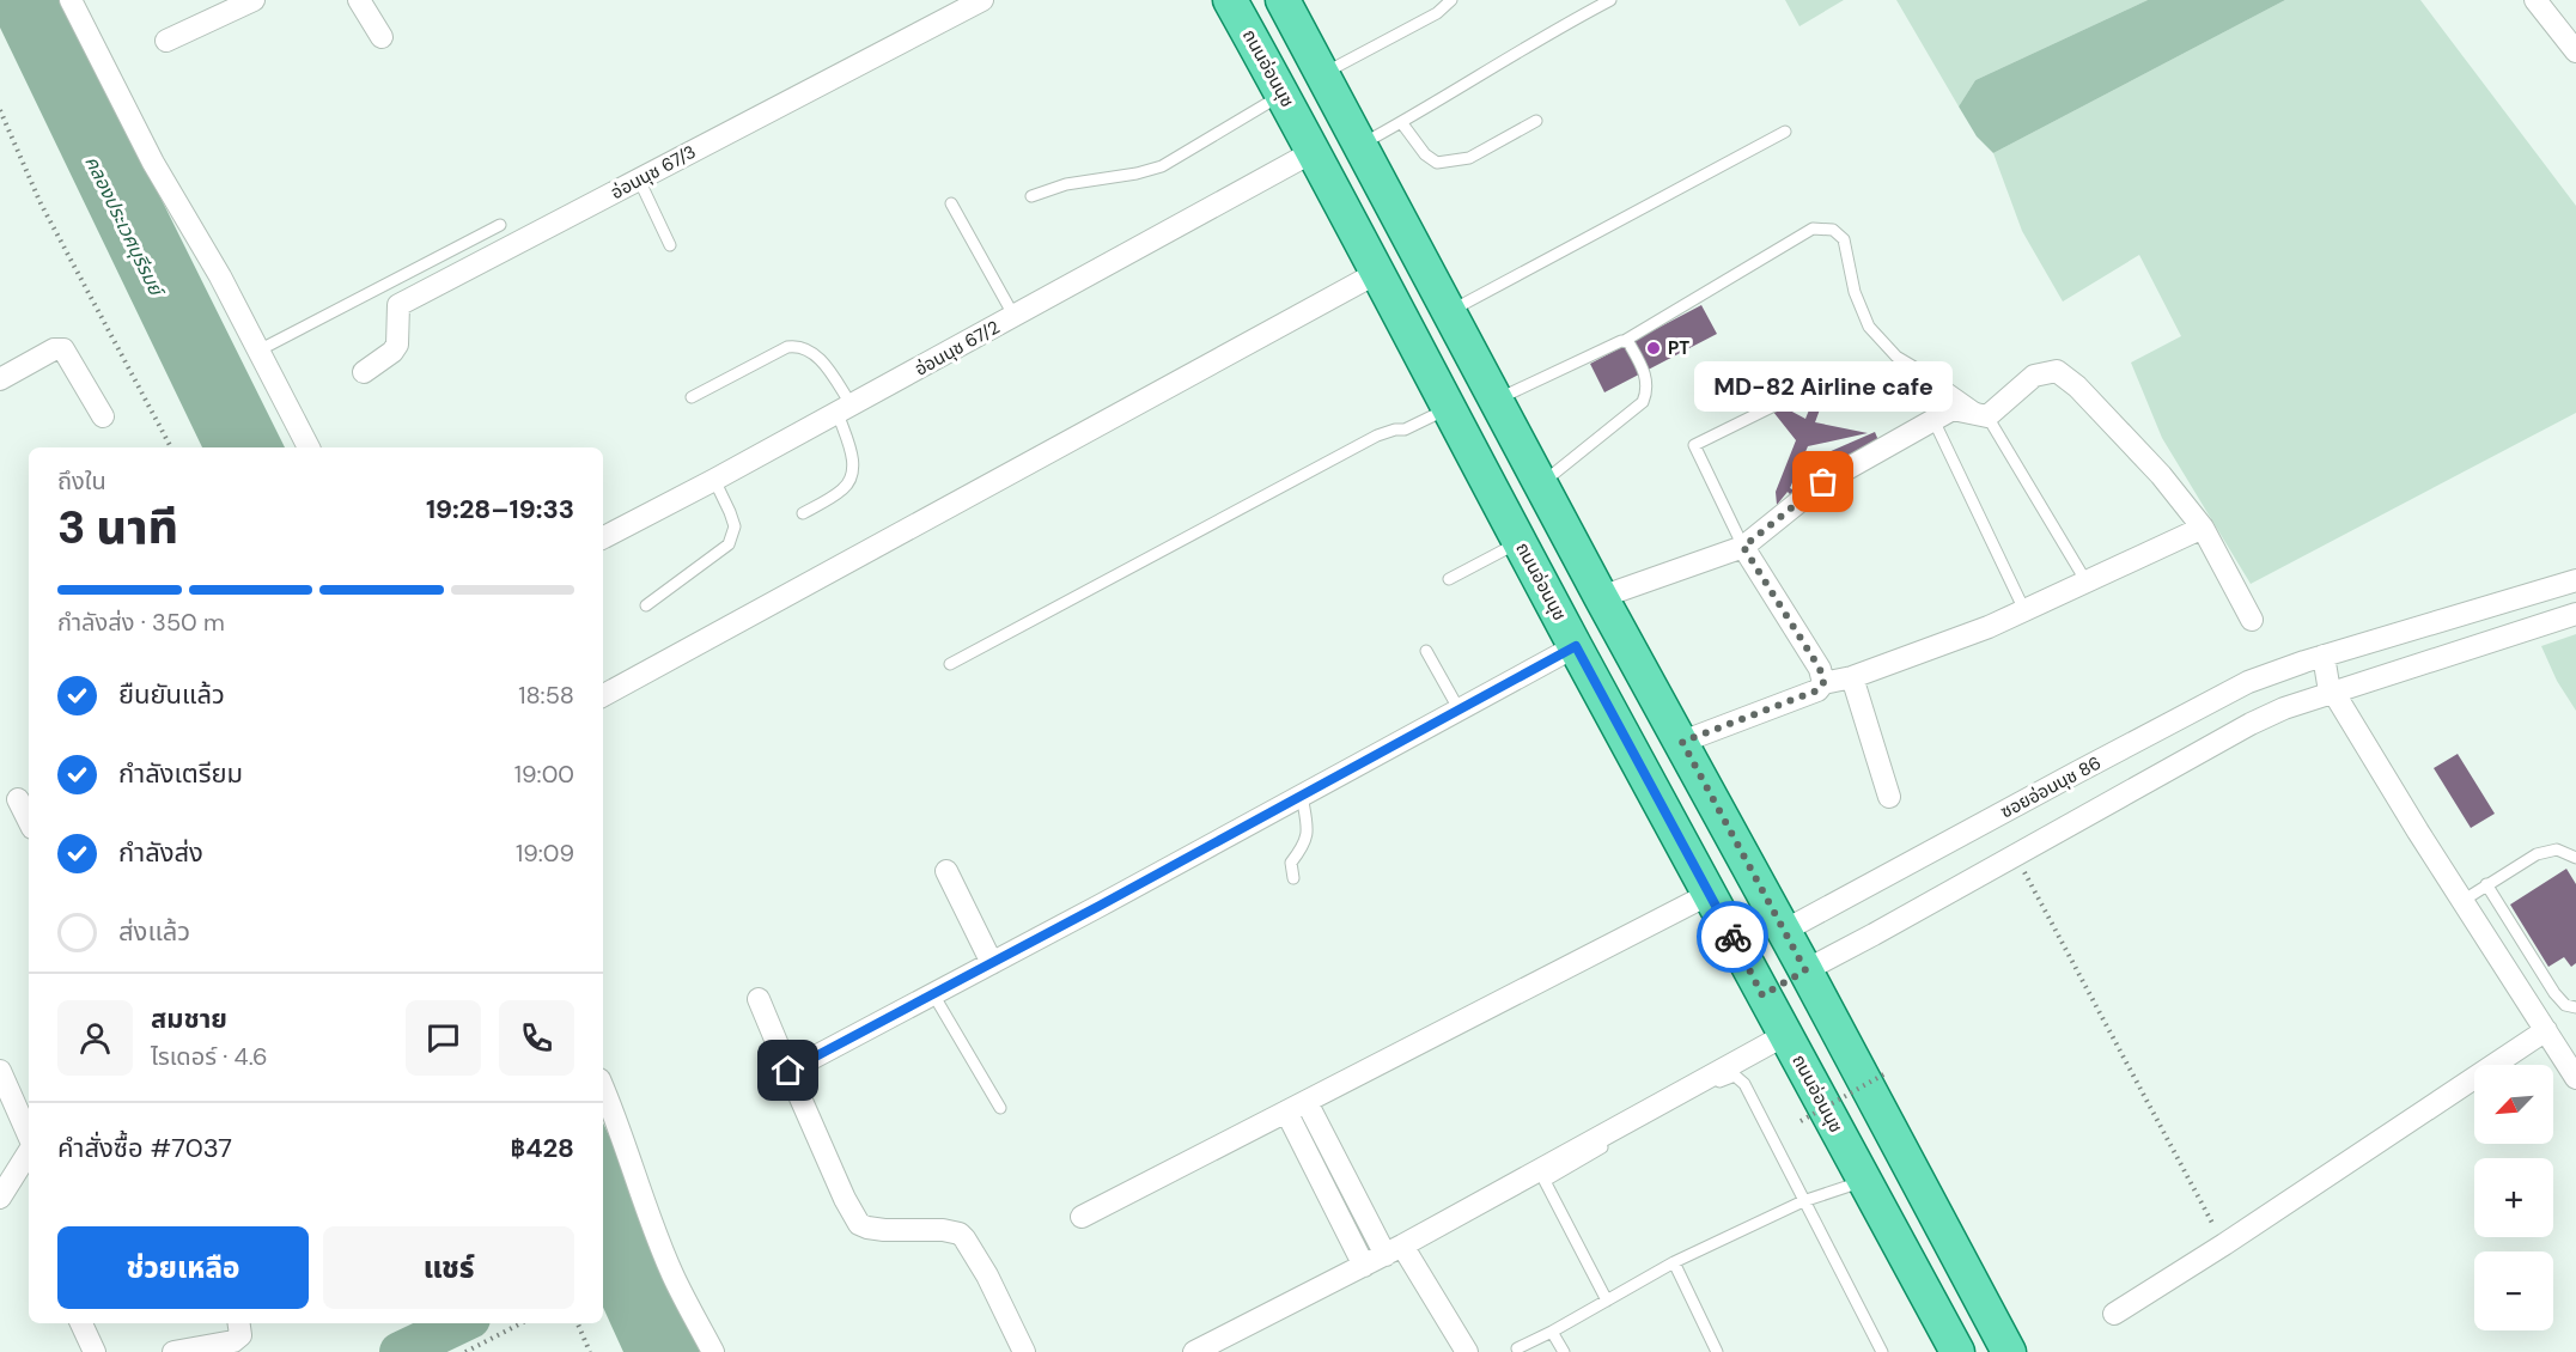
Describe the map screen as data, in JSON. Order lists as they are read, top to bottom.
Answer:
{
  "streets": {
    "main road": ["ถนนอ่อนนุช"],
    "street": ["อ่อนนุช 67/3", "อ่อนนุช 67/2", "ซอยอ่อนนุช 86"]
  },
  "crossings": [
    ["ถนนอ่อนนุช", "อ่อนนุช 67/2"]
  ],
  "water": ["คลองประเวศบุรีรมย์"],
  "places": ["PT", "MD-82 Airline cafe"],
  "north": "bottom left",
  "page": {
    "bubble": "MD-82 Airline cafe",
    "heading": ["3 นาที", "ถึงใน", "19:28–19:33"],
    "panel": [
      "สมชาย",
      "ไรเดอร์ · 4.6",
      "คำสั่งซื้อ #7037",
      "฿428"
    ],
    "bar": "กำลังส่ง · 350 m",
    "list": [
      ["ยืนยันแล้ว", "18:58"],
      ["กำลังเตรียม", "19:00"],
      ["กำลังส่ง", "19:09"],
      "ส่งแล้ว"
    ],
    "map_buttons": ["+", "−"],
    "buttons": ["ช่วยเหลือ", "แชร์"]
  }
}
